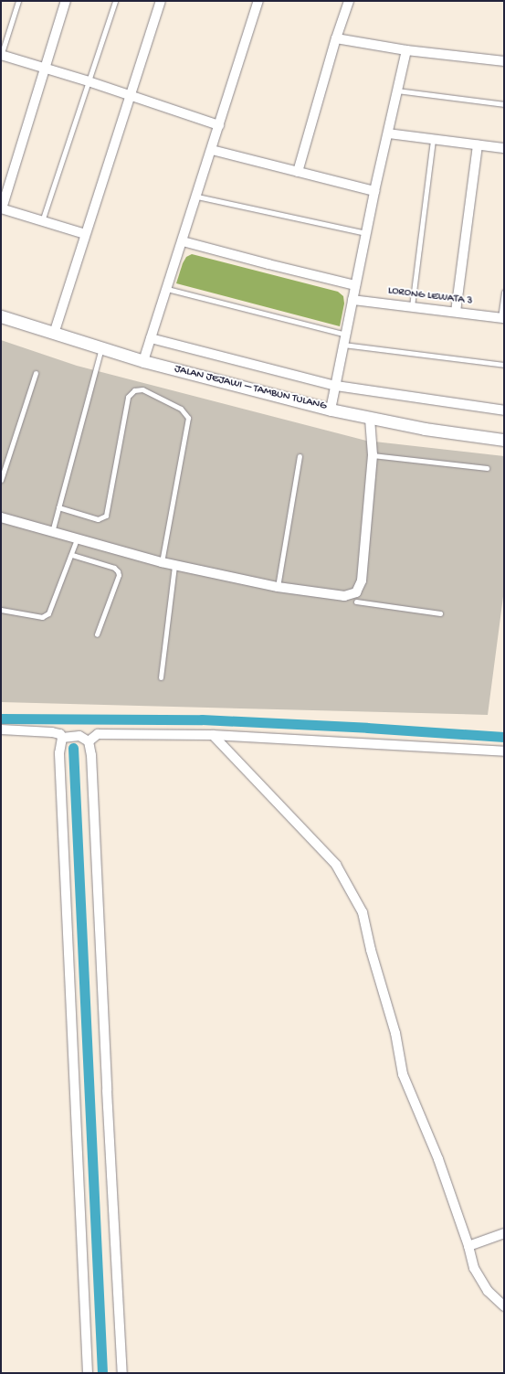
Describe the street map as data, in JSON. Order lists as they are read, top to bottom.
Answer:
{
  "streets": {
    "street": ["LORONG LEWATA 3", "JALAN JEJAWI – TAMBUN TULANG"]
  }
}
